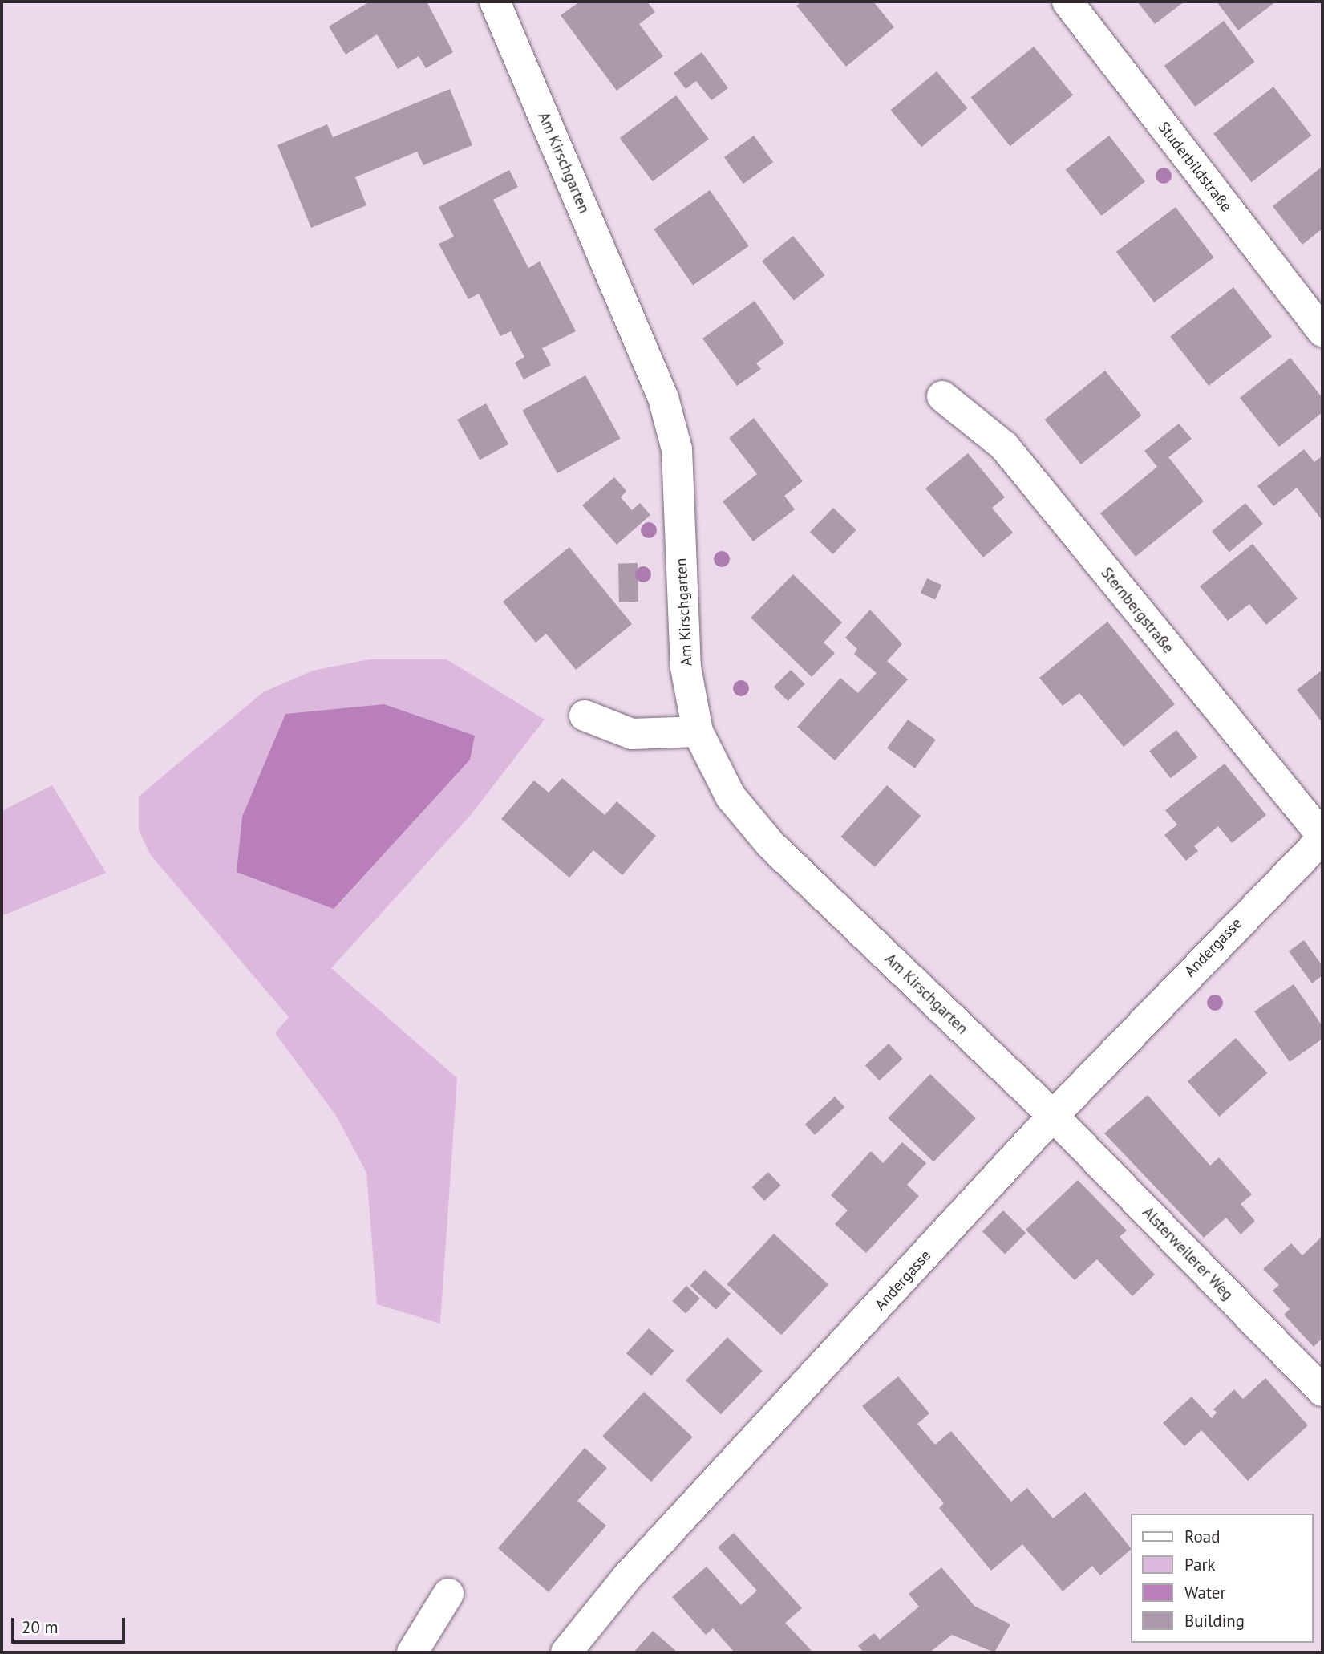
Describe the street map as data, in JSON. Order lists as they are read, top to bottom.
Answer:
{
  "streets": {
    "street": [
      "Am Kirschgarten",
      "Studerbildstraße",
      "Sternbergstraße",
      "Andergasse",
      "Alsterweilerer Weg"
    ]
  },
  "crossings": [
    ["Am Kirschgarten", "Andergasse"],
    ["Am Kirschgarten", "Alsterweilerer Weg"],
    ["Sternbergstraße", "Andergasse"],
    ["Andergasse", "Alsterweilerer Weg"]
  ],
  "legend": [
    "Road",
    "Park",
    "Water",
    "Building"
  ],
  "scale_bar": "20 m"
}
